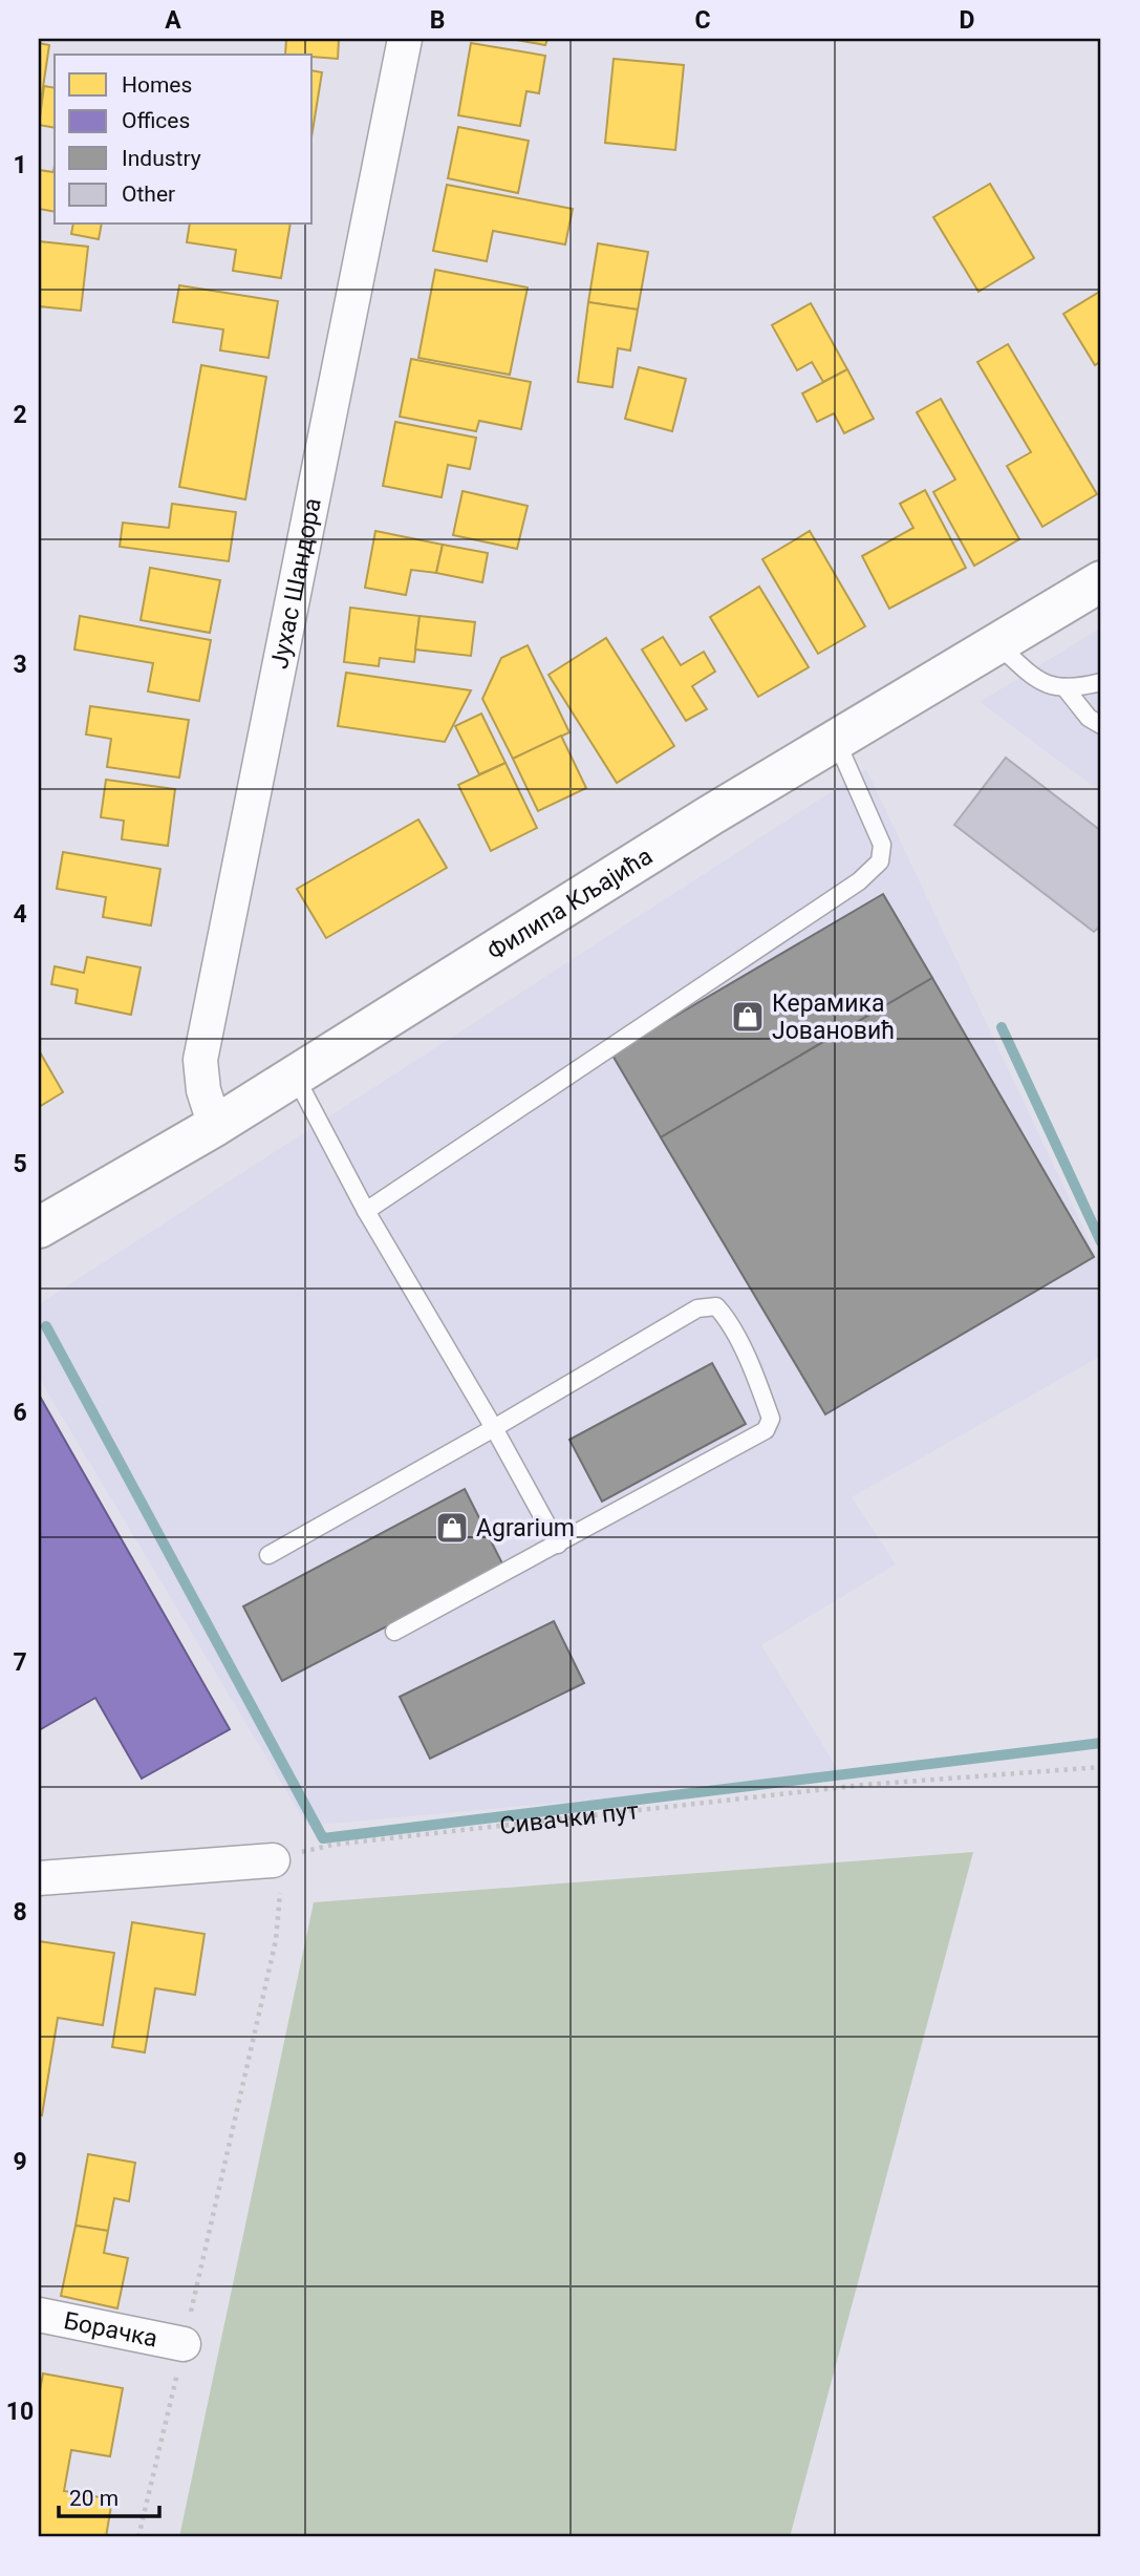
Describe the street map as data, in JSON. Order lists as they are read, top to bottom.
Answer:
{
  "streets": {
    "street": ["Јухас Шандора", "Филипа Кљајића", "Борачка"],
    "path": ["Сивачки пут"]
  },
  "crossings": [
    ["Јухас Шандора", "Филипа Кљајића"]
  ],
  "places": {
    "shop": ["Керамика Јовановић", "Agrarium"]
  },
  "legend": [
    "Homes",
    "Offices",
    "Industry",
    "Other"
  ],
  "scale_bar": "20 m",
  "grid": {
    "columns": [
      "A",
      "B",
      "C",
      "D"
    ],
    "rows": [
      "1",
      "2",
      "3",
      "4",
      "5",
      "6",
      "7",
      "8",
      "9",
      "10"
    ]
  }
}
